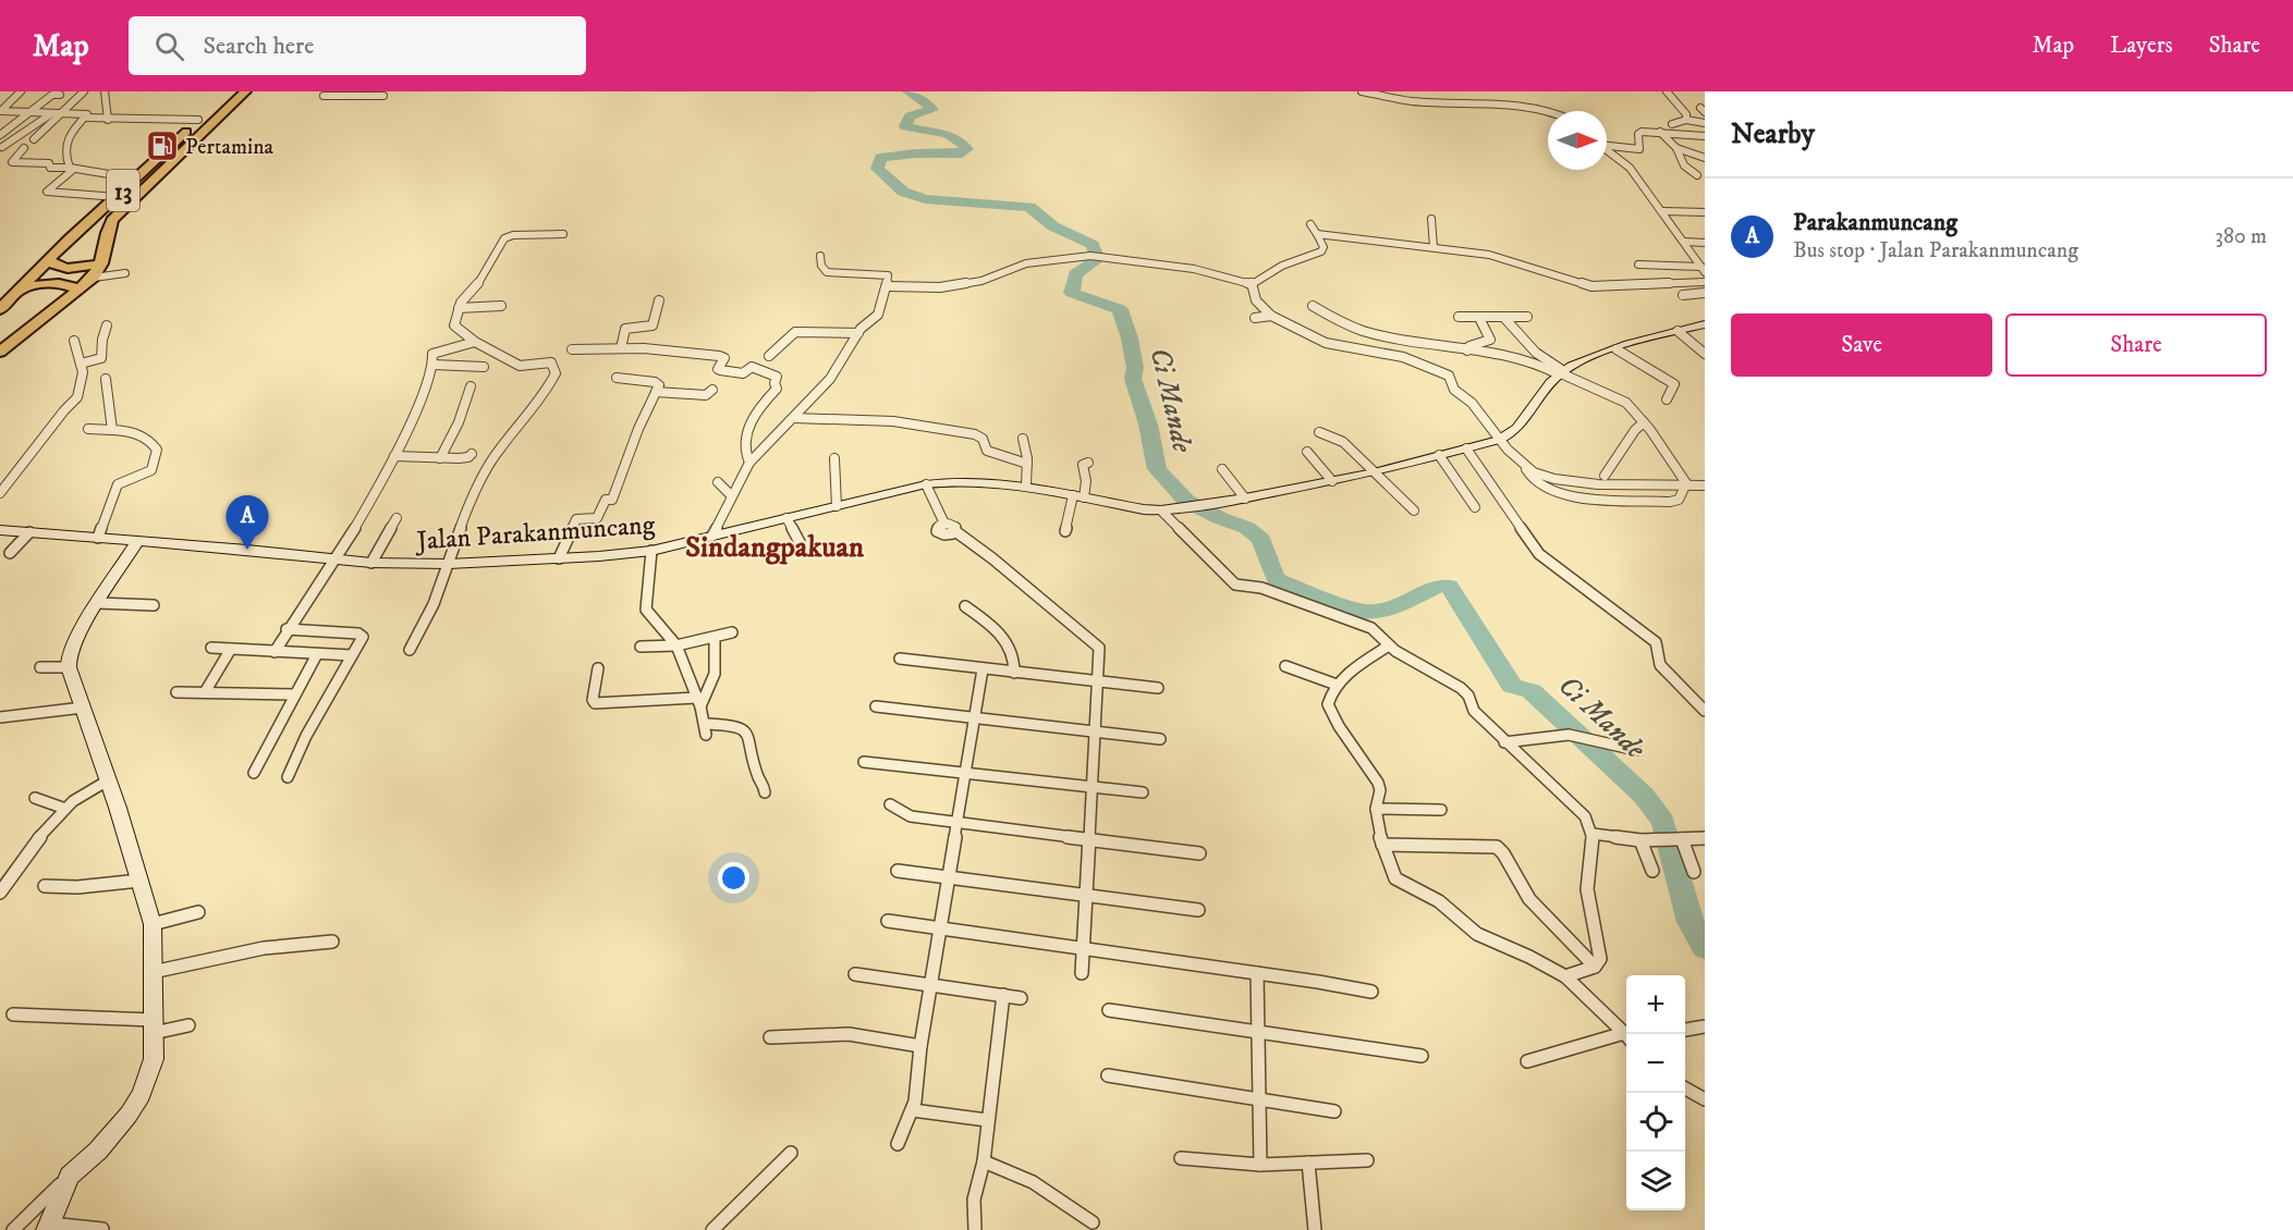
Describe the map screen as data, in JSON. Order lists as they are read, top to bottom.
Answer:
{
  "streets": {
    "highway": ["13"],
    "main road": ["Jalan Parakanmuncang"]
  },
  "districts": ["Sindangpakuan"],
  "water": ["Ci Mande"],
  "places": {
    "fuel station": ["Pertamina"]
  },
  "north": "right",
  "page": {
    "header": "Map",
    "search": "Search here",
    "nav": ["Map", "Layers", "Share"],
    "heading": "Nearby",
    "list": [
      {
        "mark": "A",
        "name": "Parakanmuncang",
        "note": "Bus stop · Jalan Parakanmuncang",
        "value": "380 m"
      }
    ],
    "buttons": ["Save", "Share"],
    "pins": "A",
    "map_buttons": ["+", "−"]
  }
}
